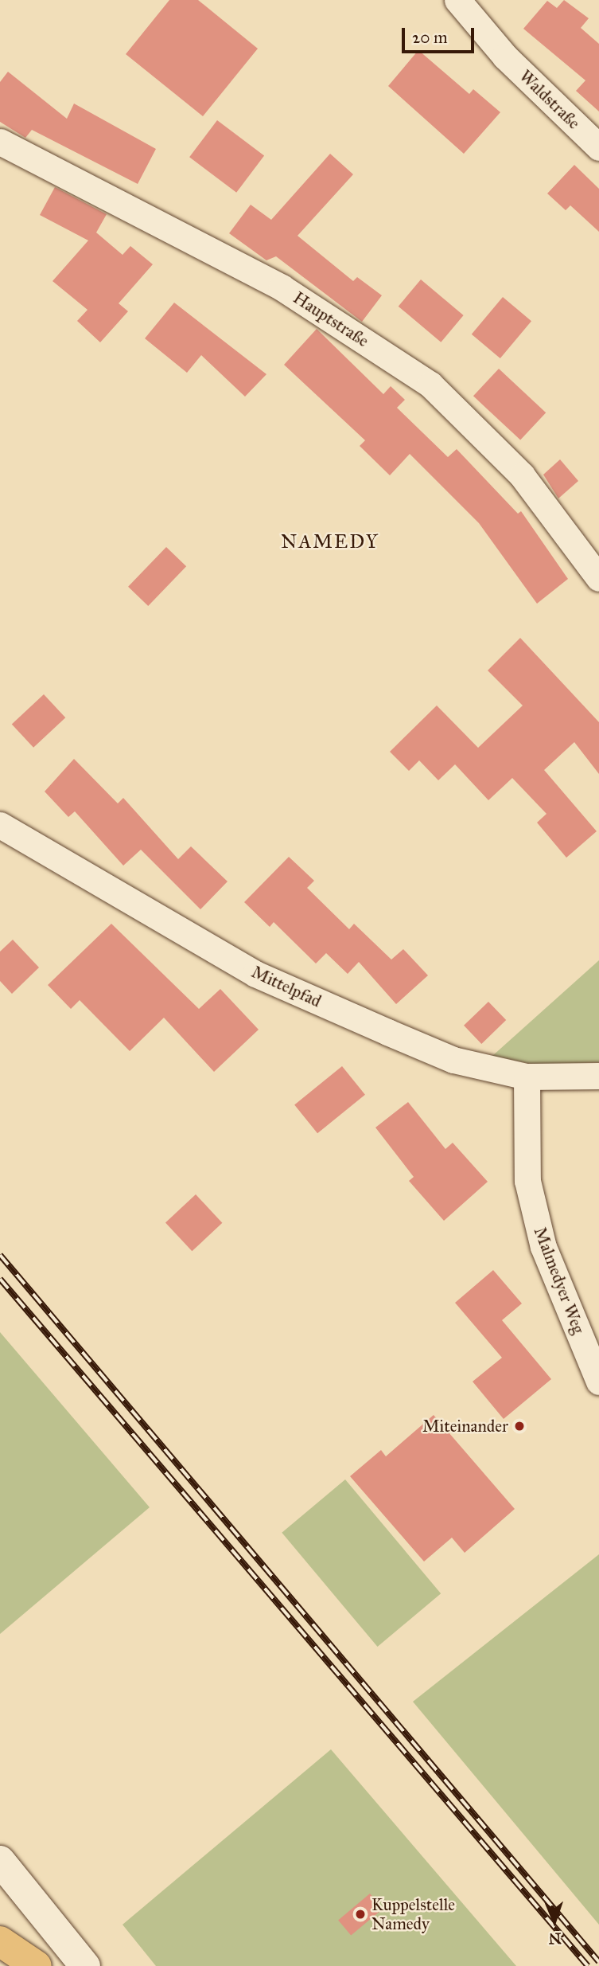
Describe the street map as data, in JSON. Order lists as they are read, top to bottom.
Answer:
{
  "streets": {
    "street": [
      "Waldstraße",
      "Hauptstraße",
      "Mittelpfad",
      "Malmedyer Weg"
    ]
  },
  "crossings": [
    ["Mittelpfad", "Malmedyer Weg"]
  ],
  "districts": ["NAMEDY"],
  "places": ["Miteinander", "Kuppelstelle Namedy"],
  "scale_bar": "20 m",
  "north": "bottom"
}
